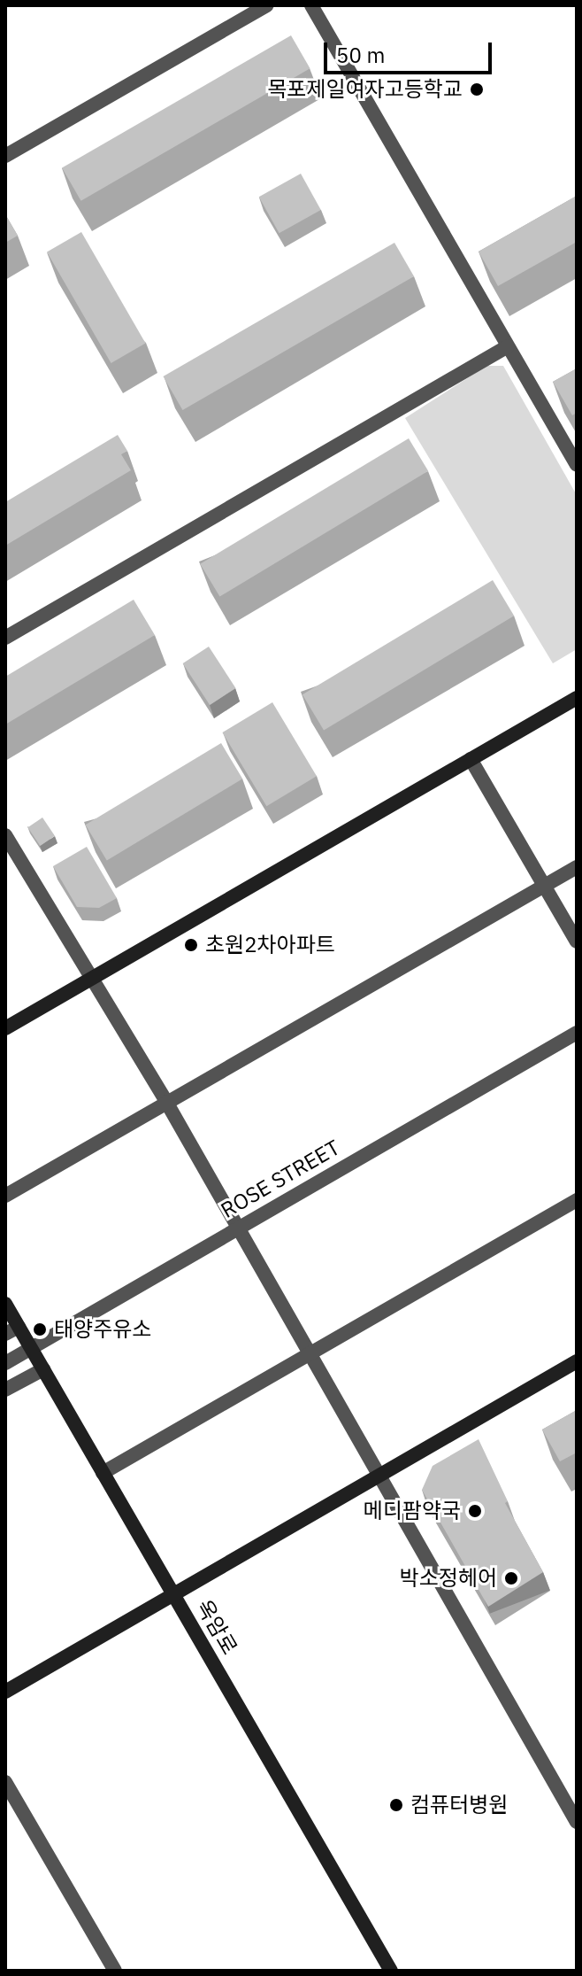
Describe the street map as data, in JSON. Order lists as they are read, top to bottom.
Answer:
{
  "streets": {
    "street": ["ROSE STREET", "옥암로"]
  },
  "crossings": [
    ["ROSE STREET", "옥암로"]
  ],
  "places": [
    "목포제일여자고등학교",
    "초원2차아파트",
    "태양주유소",
    "메디팜약국",
    "박소정헤어",
    "컴퓨터병원"
  ],
  "scale_bar": "50 m"
}
